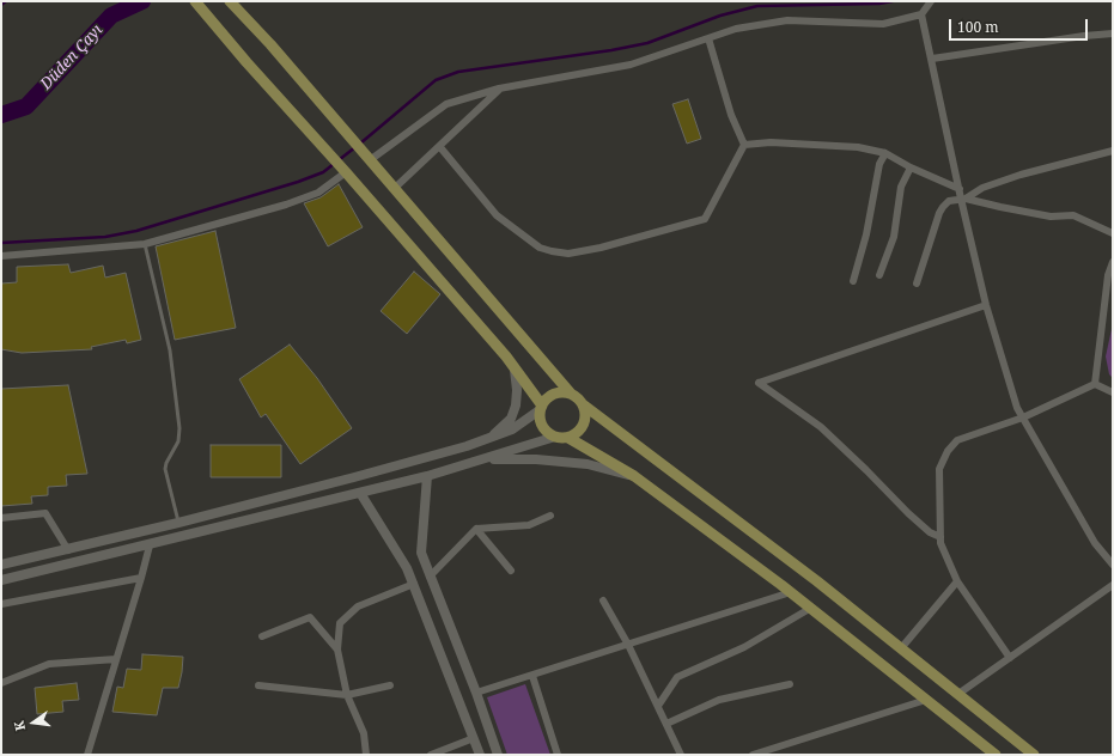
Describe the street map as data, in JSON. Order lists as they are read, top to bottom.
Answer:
{
  "water": ["Düden Çayı"],
  "scale_bar": "100 m",
  "north": "left"
}
